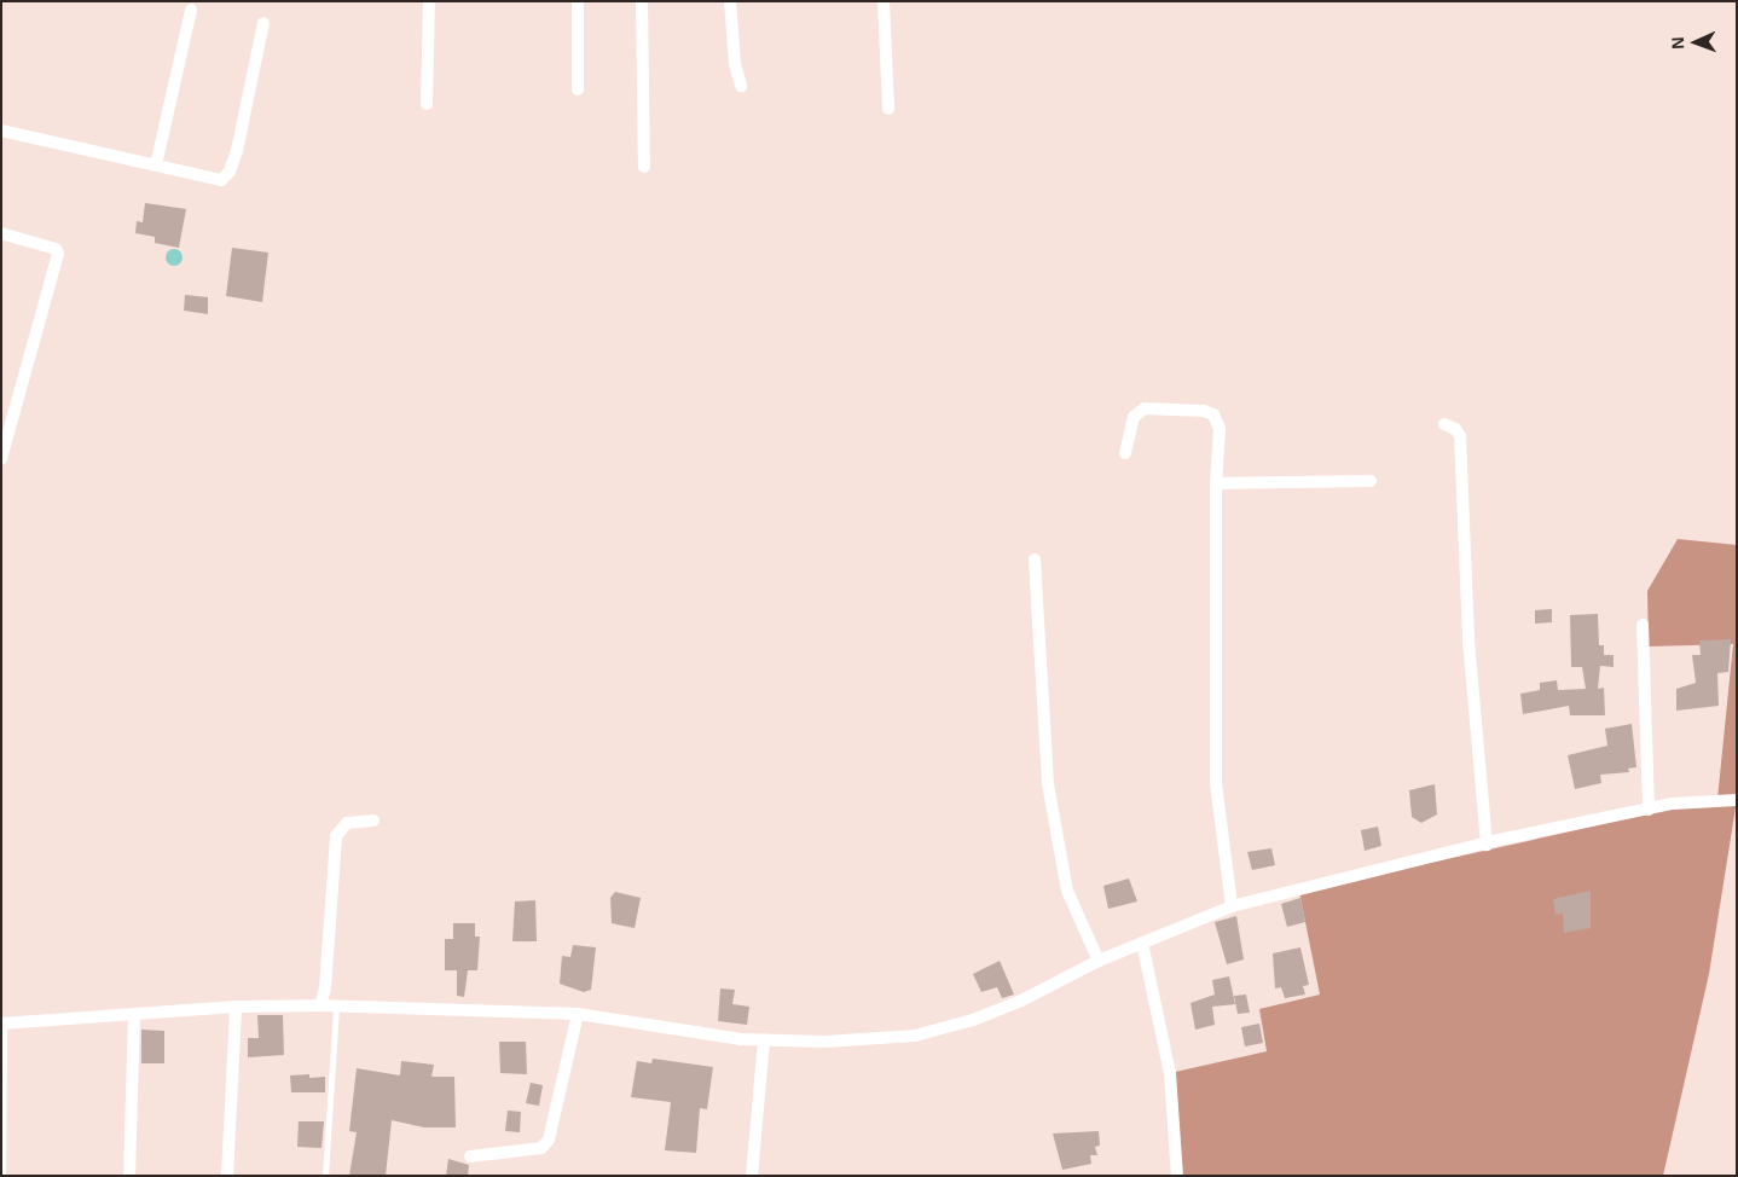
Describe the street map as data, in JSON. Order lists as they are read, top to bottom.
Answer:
{
  "north": "left"
}
